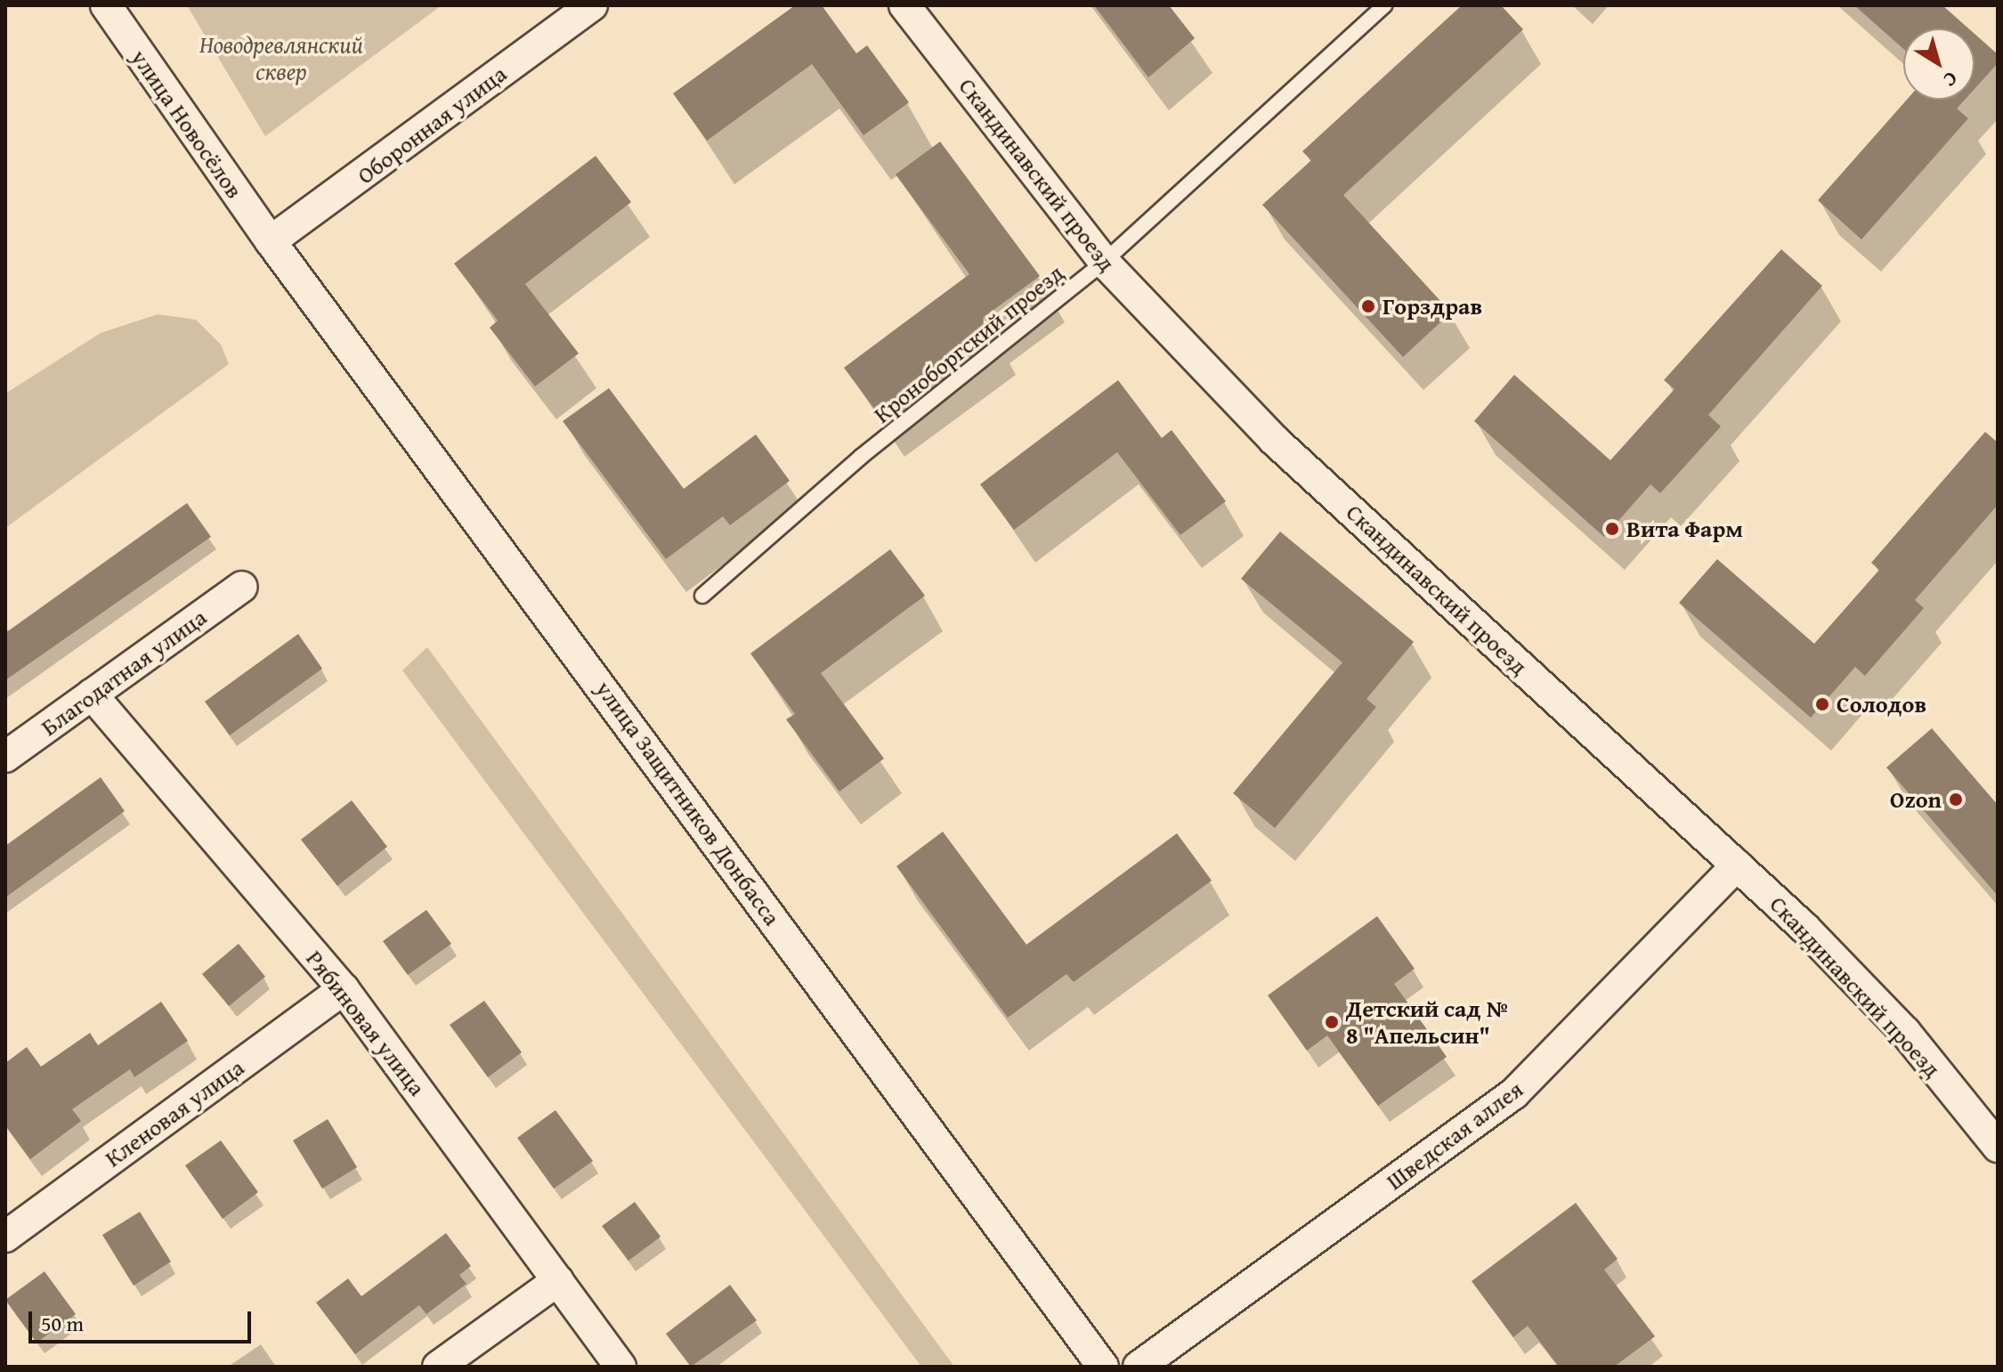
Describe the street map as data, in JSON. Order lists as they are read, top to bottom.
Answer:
{
  "streets": {
    "street": [
      "улица Новосёлов",
      "Оборонная улица",
      "Скандинавский проезд",
      "Благодатная улица",
      "улица Защитников Донбасса",
      "Рябиновая улица",
      "Кленовая улица",
      "Шведская аллея"
    ],
    "lane": ["Кроноборгский проезд"]
  },
  "crossings": [
    ["улица Новосёлов", "Оборонная улица"],
    ["улица Новосёлов", "улица Защитников Донбасса"],
    ["Оборонная улица", "улица Защитников Донбасса"],
    ["Скандинавский проезд", "Кроноборгский проезд"],
    ["Скандинавский проезд", "Шведская аллея"],
    ["Благодатная улица", "Рябиновая улица"],
    ["Рябиновая улица", "Кленовая улица"]
  ],
  "parks": ["Новодревлянский сквер"],
  "places": [
    "Горздрав",
    "Вита Фарм",
    "Солодов",
    "Ozon",
    "Детский сад № 8 \"Апельсин\""
  ],
  "scale_bar": "50 m",
  "north": "bottom right"
}
